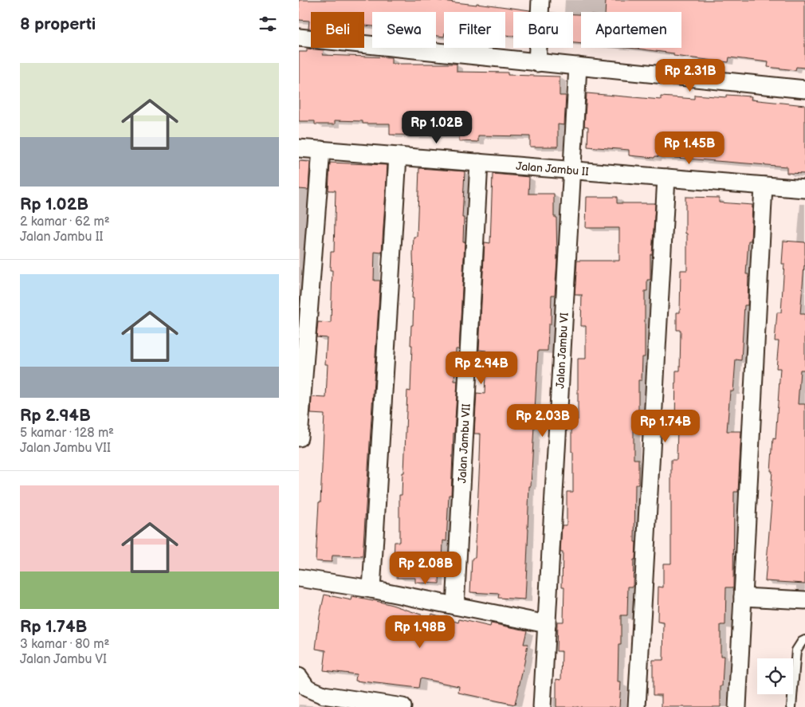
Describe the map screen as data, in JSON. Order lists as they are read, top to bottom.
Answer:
{
  "streets": {
    "street": ["Jalan Jambu II", "Jalan Jambu VI", "Jalan Jambu VII"]
  },
  "crossings": [
    ["Jalan Jambu II", "Jalan Jambu VI"],
    ["Jalan Jambu II", "Jalan Jambu VII"]
  ],
  "page": {
    "heading": "8 properti",
    "chip": [
      "Beli",
      "Sewa",
      "Filter",
      "Baru",
      "Apartemen"
    ],
    "list": [
      {
        "name": "Rp 1.02B",
        "note": "2 kamar · 62 m² · Jalan Jambu II"
      },
      {
        "name": "Rp 2.94B",
        "note": "5 kamar · 128 m² · Jalan Jambu VII"
      },
      {
        "name": "Rp 1.74B",
        "note": "3 kamar · 80 m² · Jalan Jambu VI"
      }
    ],
    "price": [
      "Rp 2.31B",
      "Rp 1.02B",
      "Rp 1.45B",
      "Rp 2.94B",
      "Rp 2.03B",
      "Rp 1.74B",
      "Rp 2.08B",
      "Rp 1.98B"
    ]
  }
}
